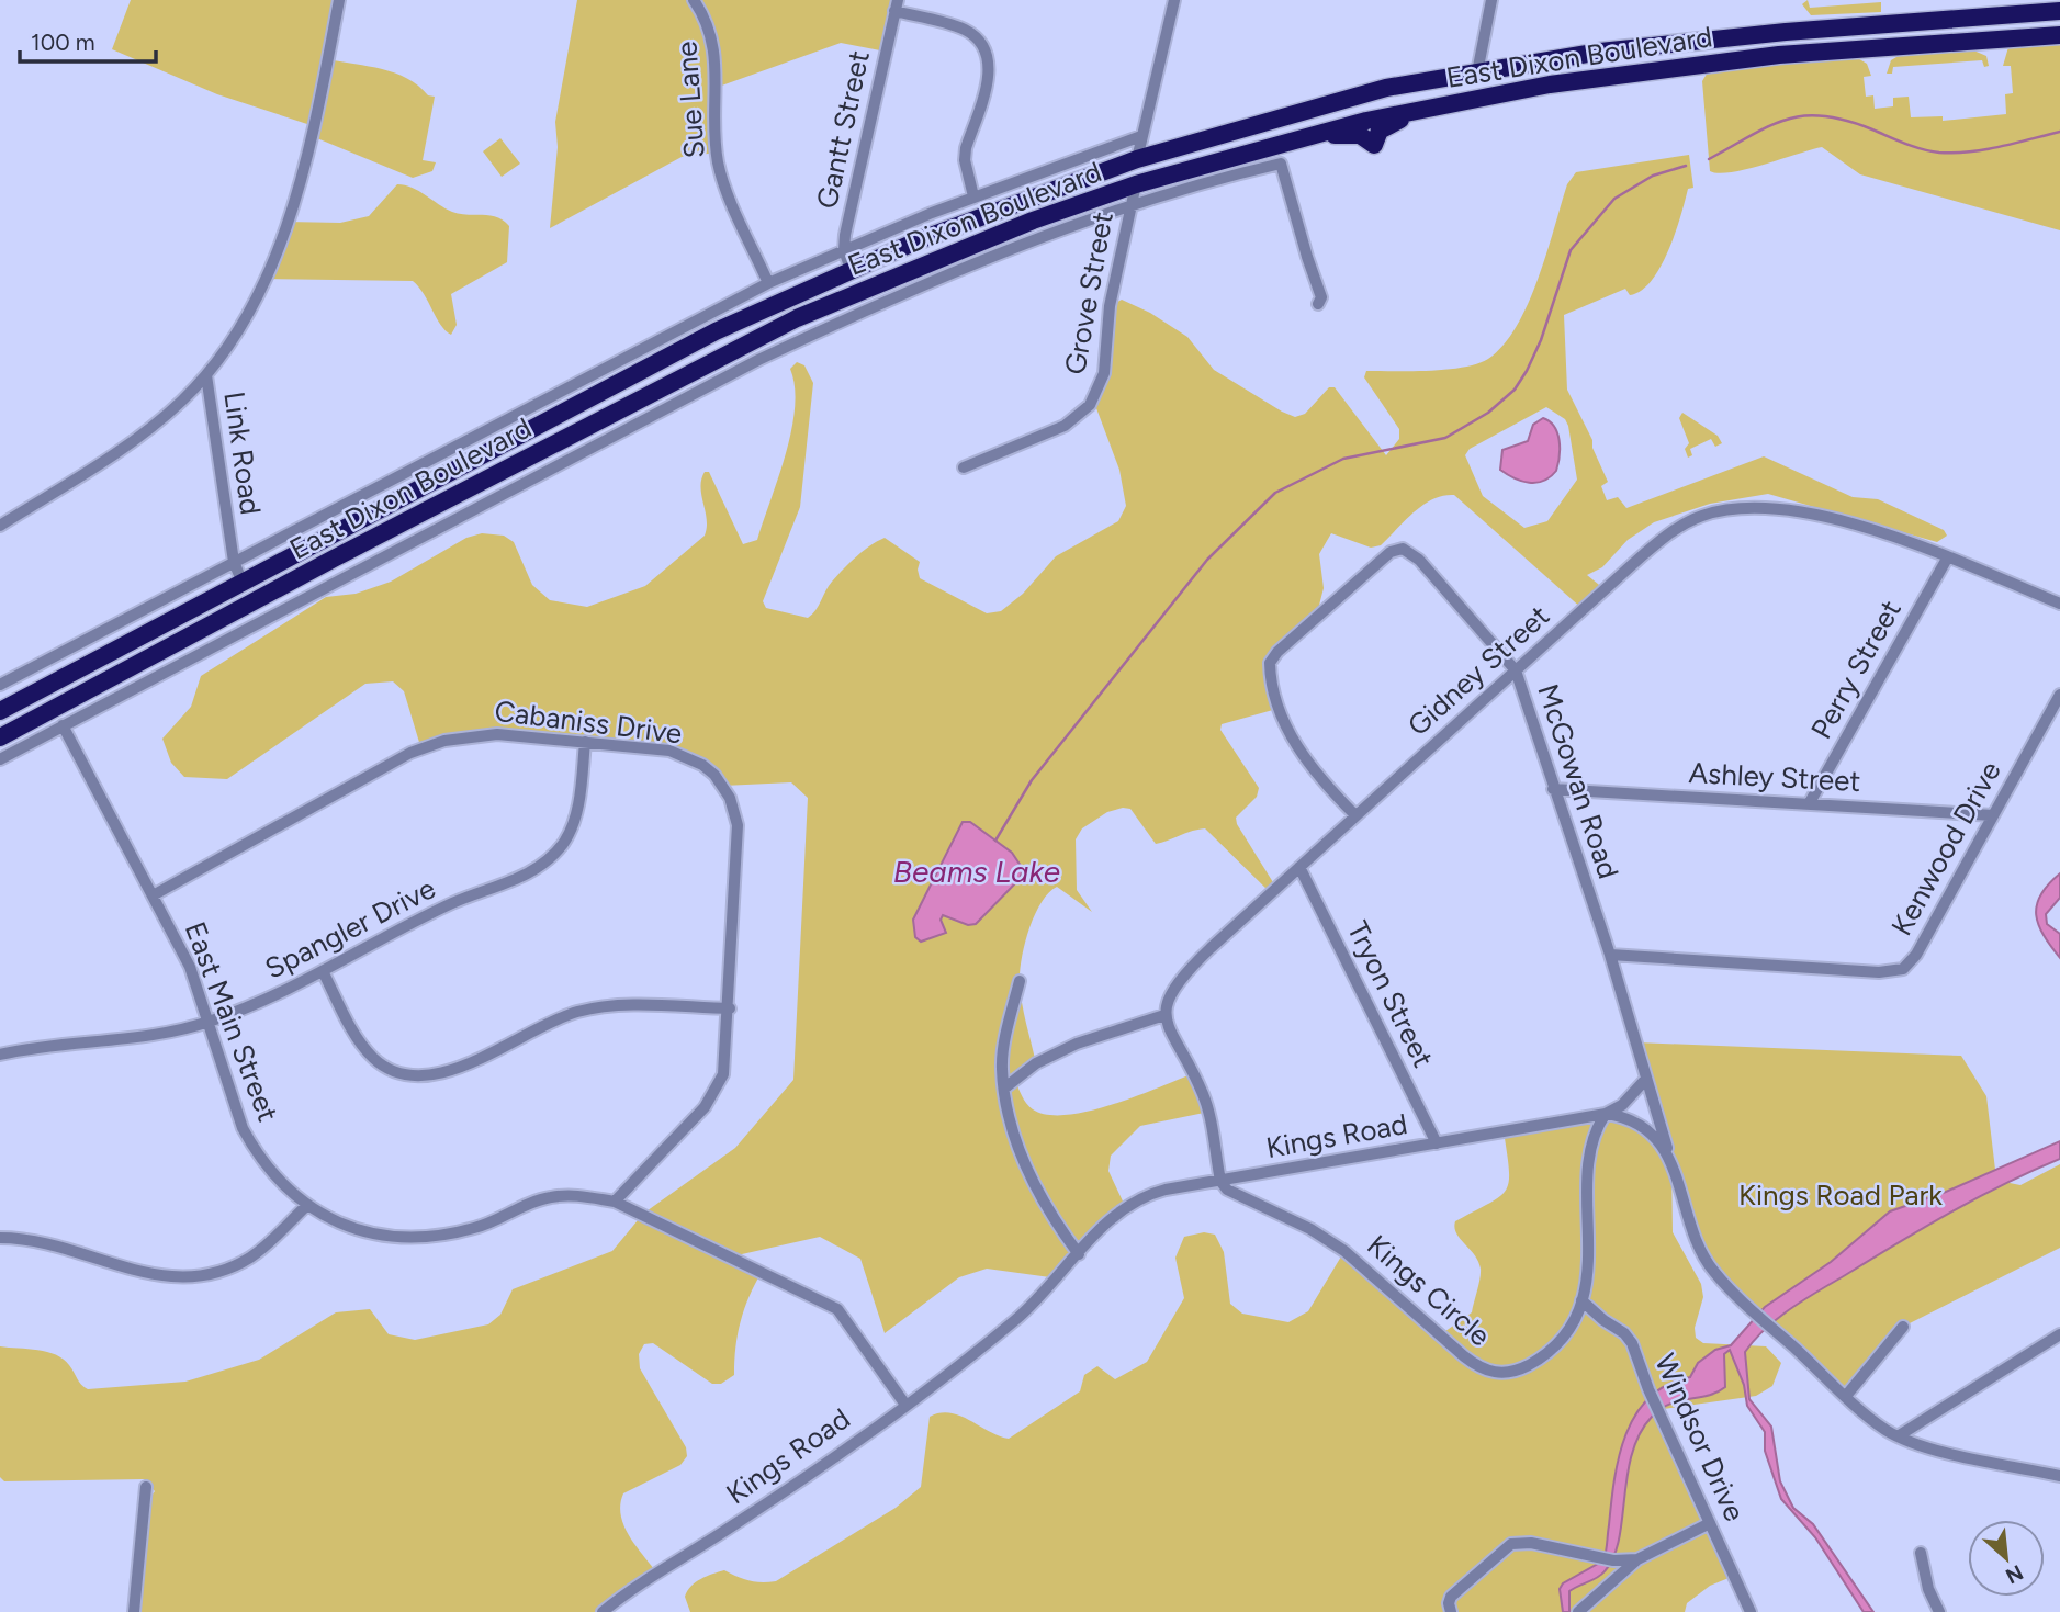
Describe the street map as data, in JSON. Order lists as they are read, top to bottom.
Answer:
{
  "streets": {
    "highway": ["East Dixon Boulevard"],
    "street": [
      "Sue Lane",
      "Gantt Street",
      "Grove Street",
      "Link Road",
      "Perry Street",
      "Gidney Street",
      "Cabaniss Drive",
      "Ashley Street",
      "McGowan Road",
      "Kenwood Drive",
      "Spangler Drive",
      "Tryon Street",
      "East Main Street",
      "Kings Road",
      "Kings Circle",
      "Windsor Drive"
    ]
  },
  "crossings": [
    ["East Dixon Boulevard", "Sue Lane"],
    ["East Dixon Boulevard", "Gantt Street"],
    ["East Dixon Boulevard", "Grove Street"],
    ["East Dixon Boulevard", "Link Road"],
    ["East Dixon Boulevard", "East Main Street"],
    ["Perry Street", "Gidney Street"],
    ["Perry Street", "Ashley Street"],
    ["Gidney Street", "McGowan Road"],
    ["Gidney Street", "Tryon Street"],
    ["Cabaniss Drive", "Spangler Drive"],
    ["Cabaniss Drive", "East Main Street"],
    ["Ashley Street", "McGowan Road"],
    ["Ashley Street", "Kenwood Drive"],
    ["McGowan Road", "Kenwood Drive"],
    ["McGowan Road", "Kings Road"],
    ["Spangler Drive", "East Main Street"],
    ["Tryon Street", "Kings Road"],
    ["East Main Street", "Kings Road"],
    ["Kings Road", "Kings Circle"],
    ["Kings Circle", "Windsor Drive"]
  ],
  "water": ["Beams Lake"],
  "parks": ["Kings Road Park"],
  "scale_bar": "100 m",
  "north": "bottom right"
}
